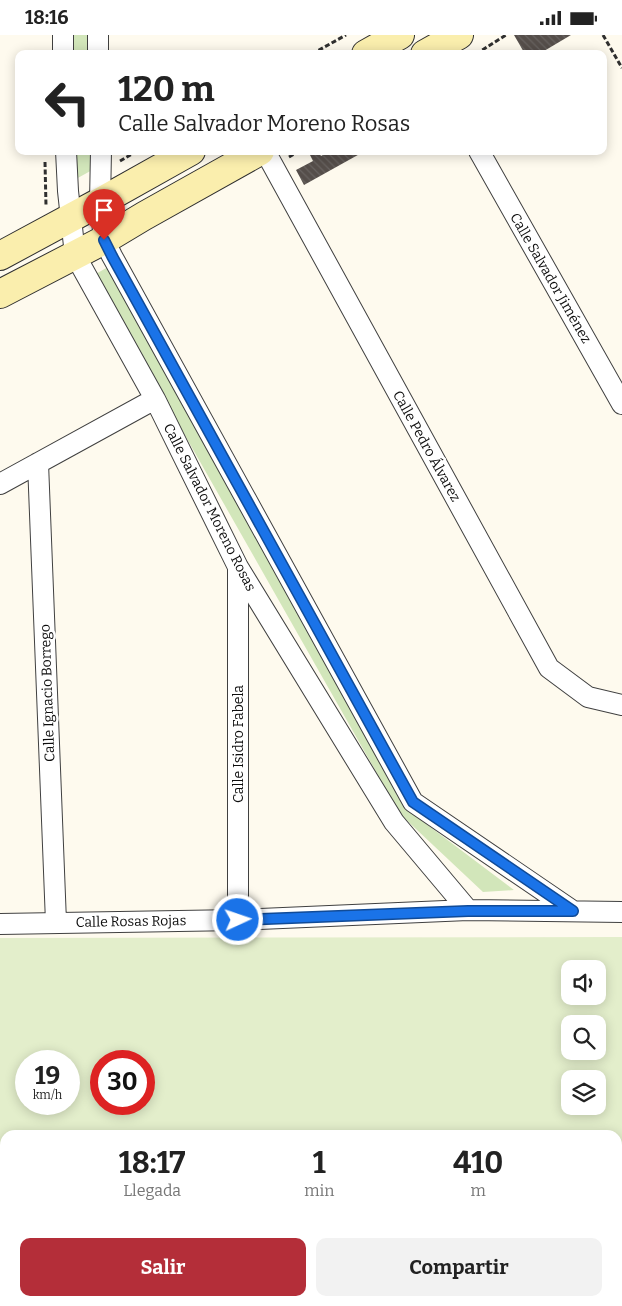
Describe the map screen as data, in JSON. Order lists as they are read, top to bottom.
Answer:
{
  "streets": {
    "street": [
      "Calle Salvador Jiménez",
      "Calle Pedro Álvarez",
      "Calle Salvador Moreno Rosas",
      "Calle Ignacio Borrego",
      "Calle Isidro Fabela",
      "Calle Rosas Rojas"
    ]
  },
  "crossings": [
    ["Calle Salvador Moreno Rosas", "Calle Isidro Fabela"],
    ["Calle Salvador Moreno Rosas", "Calle Rosas Rojas"],
    ["Calle Ignacio Borrego", "Calle Rosas Rojas"],
    ["Calle Isidro Fabela", "Calle Rosas Rojas"]
  ],
  "page": {
    "status": "18:16",
    "turn": ["120 m", "Calle Salvador Moreno Rosas"],
    "speed": "19 km/h",
    "limit": "30",
    "eta": [
      "18:17",
      "Llegada",
      "1",
      "min",
      "410",
      "m"
    ],
    "buttons": ["Salir", "Compartir"]
  }
}
